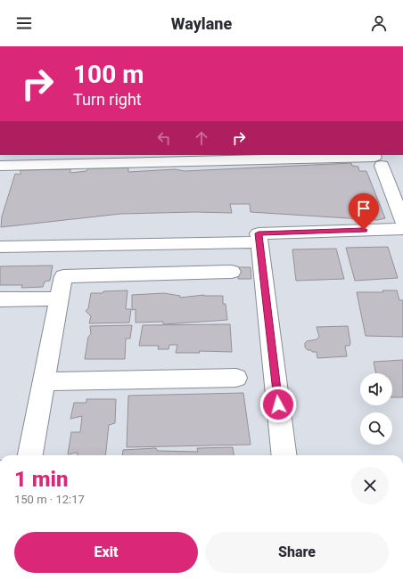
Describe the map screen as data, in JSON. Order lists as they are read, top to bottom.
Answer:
{
  "page": {
    "header": "Waylane",
    "turn": ["100 m", "Turn right"],
    "heading": ["1 min", "150 m · 12:17"],
    "buttons": ["Exit", "Share"]
  }
}
